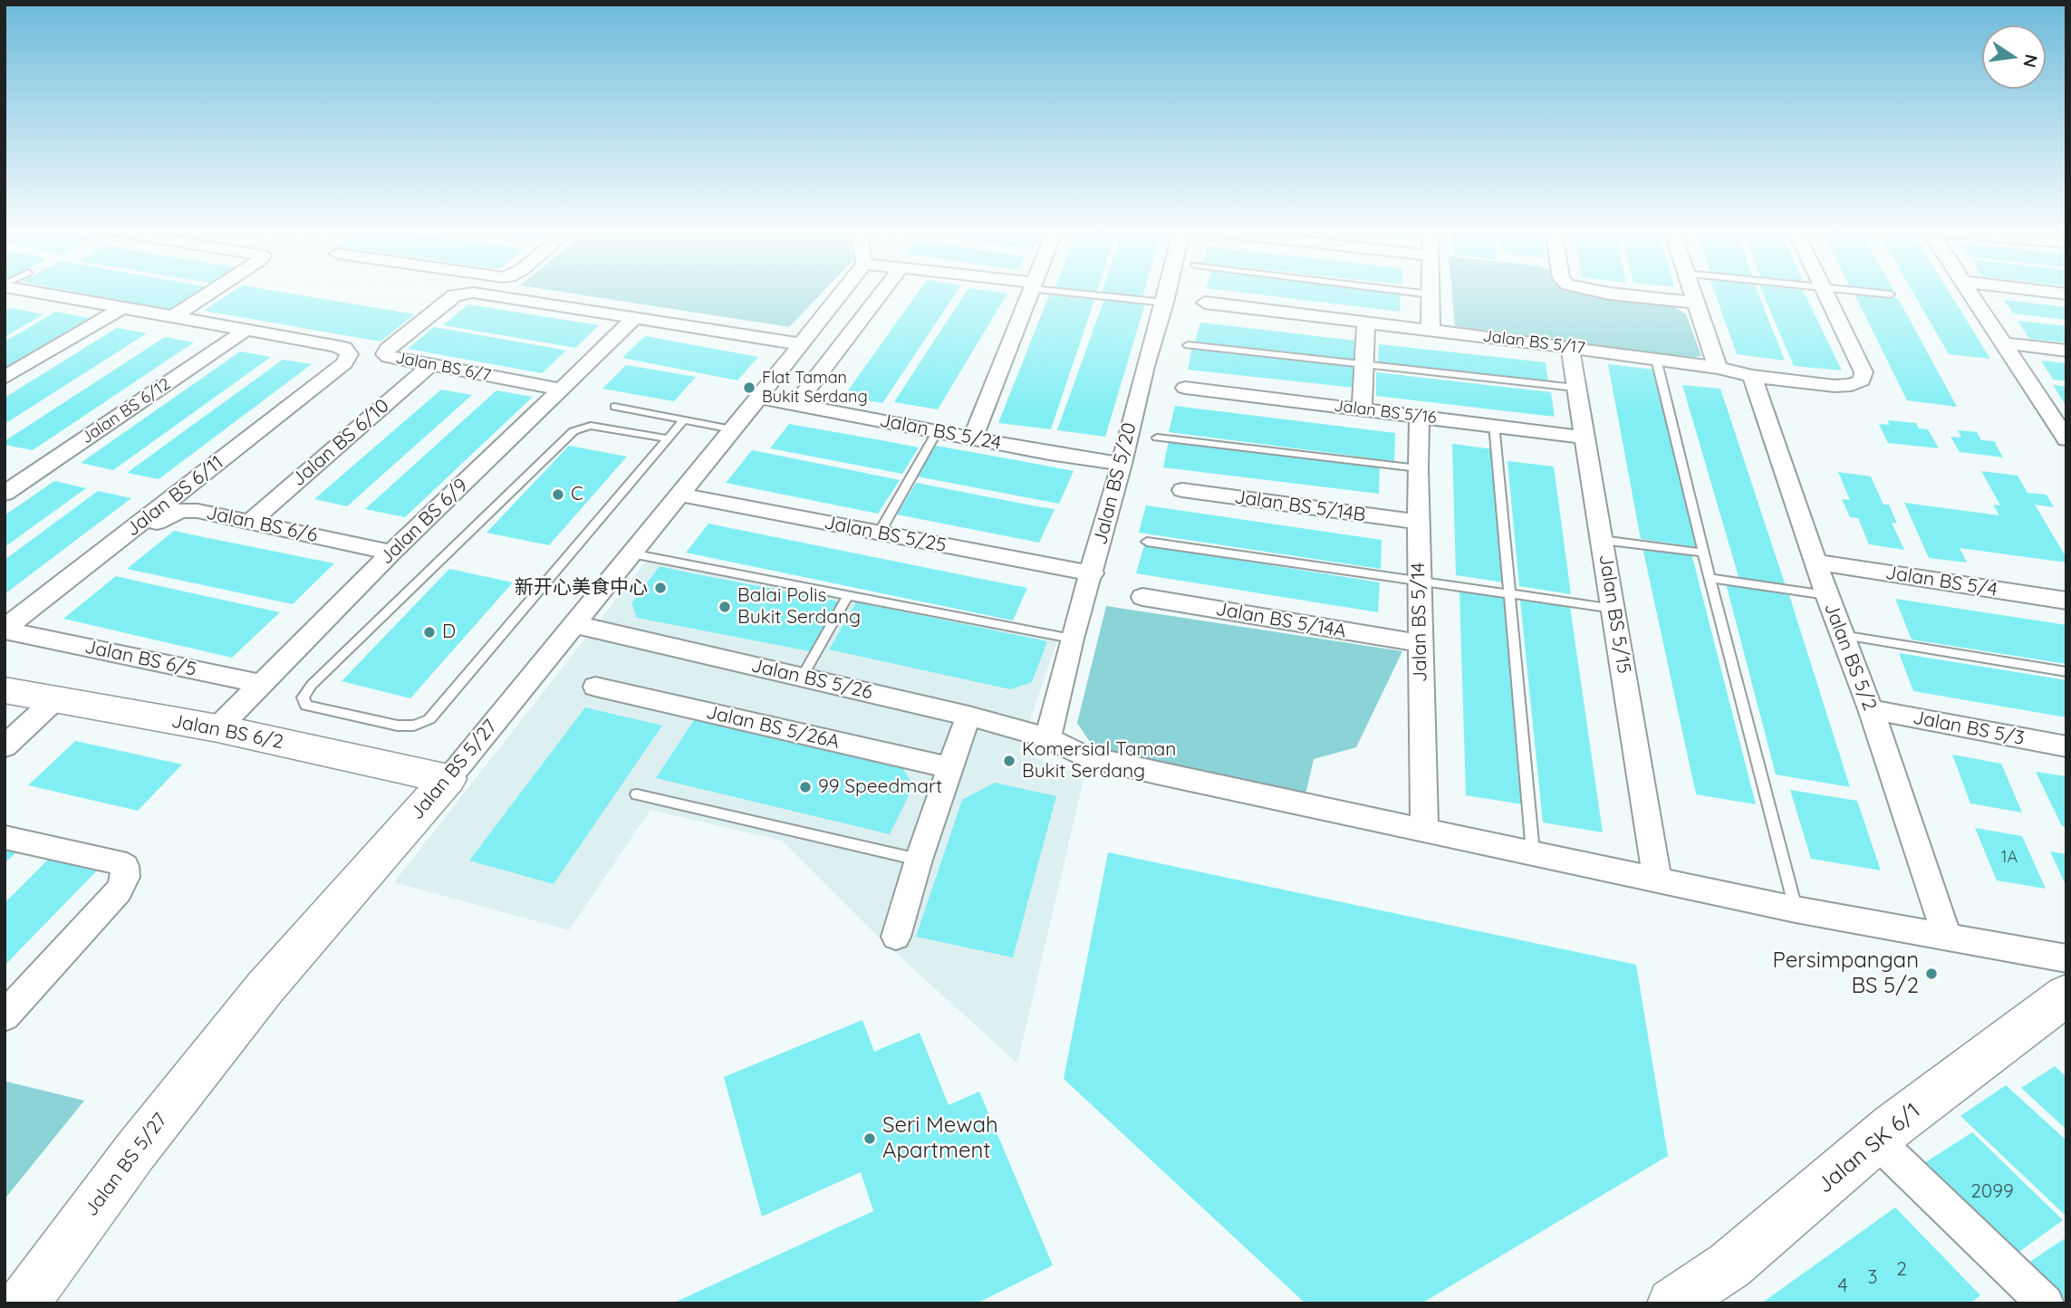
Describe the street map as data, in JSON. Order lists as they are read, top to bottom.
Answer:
{
  "streets": {
    "street": [
      "Jalan BS 5/17",
      "Jalan BS 6/7",
      "Jalan BS 6/12",
      "Jalan BS 5/16",
      "Jalan BS 5/24",
      "Jalan BS 6/10",
      "Jalan BS 5/20",
      "Jalan BS 6/11",
      "Jalan BS 5/14B",
      "Jalan BS 6/9",
      "Jalan BS 6/6",
      "Jalan BS 5/25",
      "Jalan BS 5/4",
      "Jalan BS 5/15",
      "Jalan BS 5/14A",
      "Jalan BS 5/14",
      "Jalan BS 5/2",
      "Jalan BS 6/5",
      "Jalan BS 5/26",
      "Jalan BS 5/26A",
      "Jalan BS 5/3",
      "Jalan BS 6/2",
      "Jalan BS 5/27",
      "Jalan SK 6/1"
    ]
  },
  "crossings": [
    ["Jalan BS 5/17", "Jalan BS 5/15"],
    ["Jalan BS 5/17", "Jalan BS 5/2"],
    ["Jalan BS 6/7", "Jalan BS 6/10"],
    ["Jalan BS 6/7", "Jalan BS 6/9"],
    ["Jalan BS 6/12", "Jalan BS 6/11"],
    ["Jalan BS 5/16", "Jalan BS 5/15"],
    ["Jalan BS 5/16", "Jalan BS 5/14"],
    ["Jalan BS 5/24", "Jalan BS 5/20"],
    ["Jalan BS 5/24", "Jalan BS 5/27"],
    ["Jalan BS 6/10", "Jalan BS 6/6"],
    ["Jalan BS 5/20", "Jalan BS 5/25"],
    ["Jalan BS 5/20", "Jalan BS 5/26"],
    ["Jalan BS 6/11", "Jalan BS 6/6"],
    ["Jalan BS 6/11", "Jalan BS 6/5"],
    ["Jalan BS 5/14B", "Jalan BS 5/14"],
    ["Jalan BS 6/9", "Jalan BS 6/6"],
    ["Jalan BS 6/9", "Jalan BS 6/5"],
    ["Jalan BS 6/9", "Jalan BS 6/2"],
    ["Jalan BS 6/6", "Jalan BS 6/5"],
    ["Jalan BS 5/25", "Jalan BS 5/27"],
    ["Jalan BS 5/4", "Jalan BS 5/2"],
    ["Jalan BS 5/15", "Jalan BS 5/26"],
    ["Jalan BS 5/14A", "Jalan BS 5/14"],
    ["Jalan BS 5/14", "Jalan BS 5/26"],
    ["Jalan BS 5/2", "Jalan BS 5/26"],
    ["Jalan BS 5/2", "Jalan BS 5/3"],
    ["Jalan BS 5/26", "Jalan BS 5/27"],
    ["Jalan BS 6/2", "Jalan BS 5/27"]
  ],
  "places": [
    "Flat Taman Bukit Serdang",
    "C",
    "新开心美食中心",
    "Balai Polis Bukit Serdang",
    "D",
    "Komersial Taman Bukit Serdang",
    "99 Speedmart",
    "Persimpangan BS 5/2",
    "Seri Mewah Apartment"
  ],
  "house_numbers": [
    "1A",
    "2099",
    "2",
    "3",
    "4"
  ],
  "north": "right"
}
